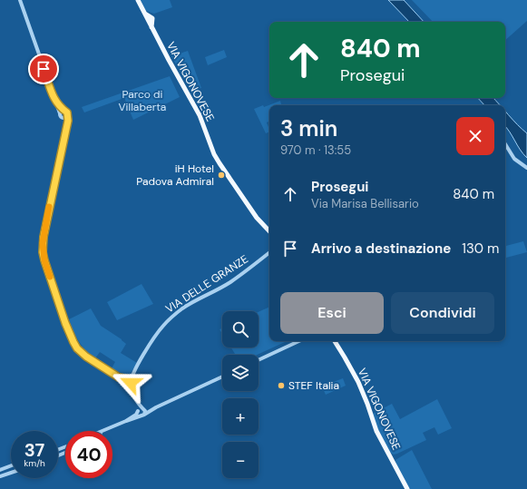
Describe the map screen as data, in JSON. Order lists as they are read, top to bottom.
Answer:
{
  "streets": {
    "main road": ["VIA VIGONOVESE"],
    "street": ["VIA DELLE GRANZE"]
  },
  "parks": ["Parco di Villaberta"],
  "places": ["iH Hotel Padova Admiral", "STEF Italia"],
  "page": {
    "turn": ["840 m", "Prosegui"],
    "heading": ["3 min", "970 m · 13:55"],
    "list": [
      {
        "name": "Prosegui",
        "note": "Via Marisa Bellisario",
        "value": "840 m"
      },
      {
        "name": "Arrivo a destinazione",
        "value": "130 m"
      }
    ],
    "buttons": ["Esci", "Condividi"],
    "map_buttons": ["+", "−"],
    "speed": "37 km/h",
    "limit": "40"
  }
}
